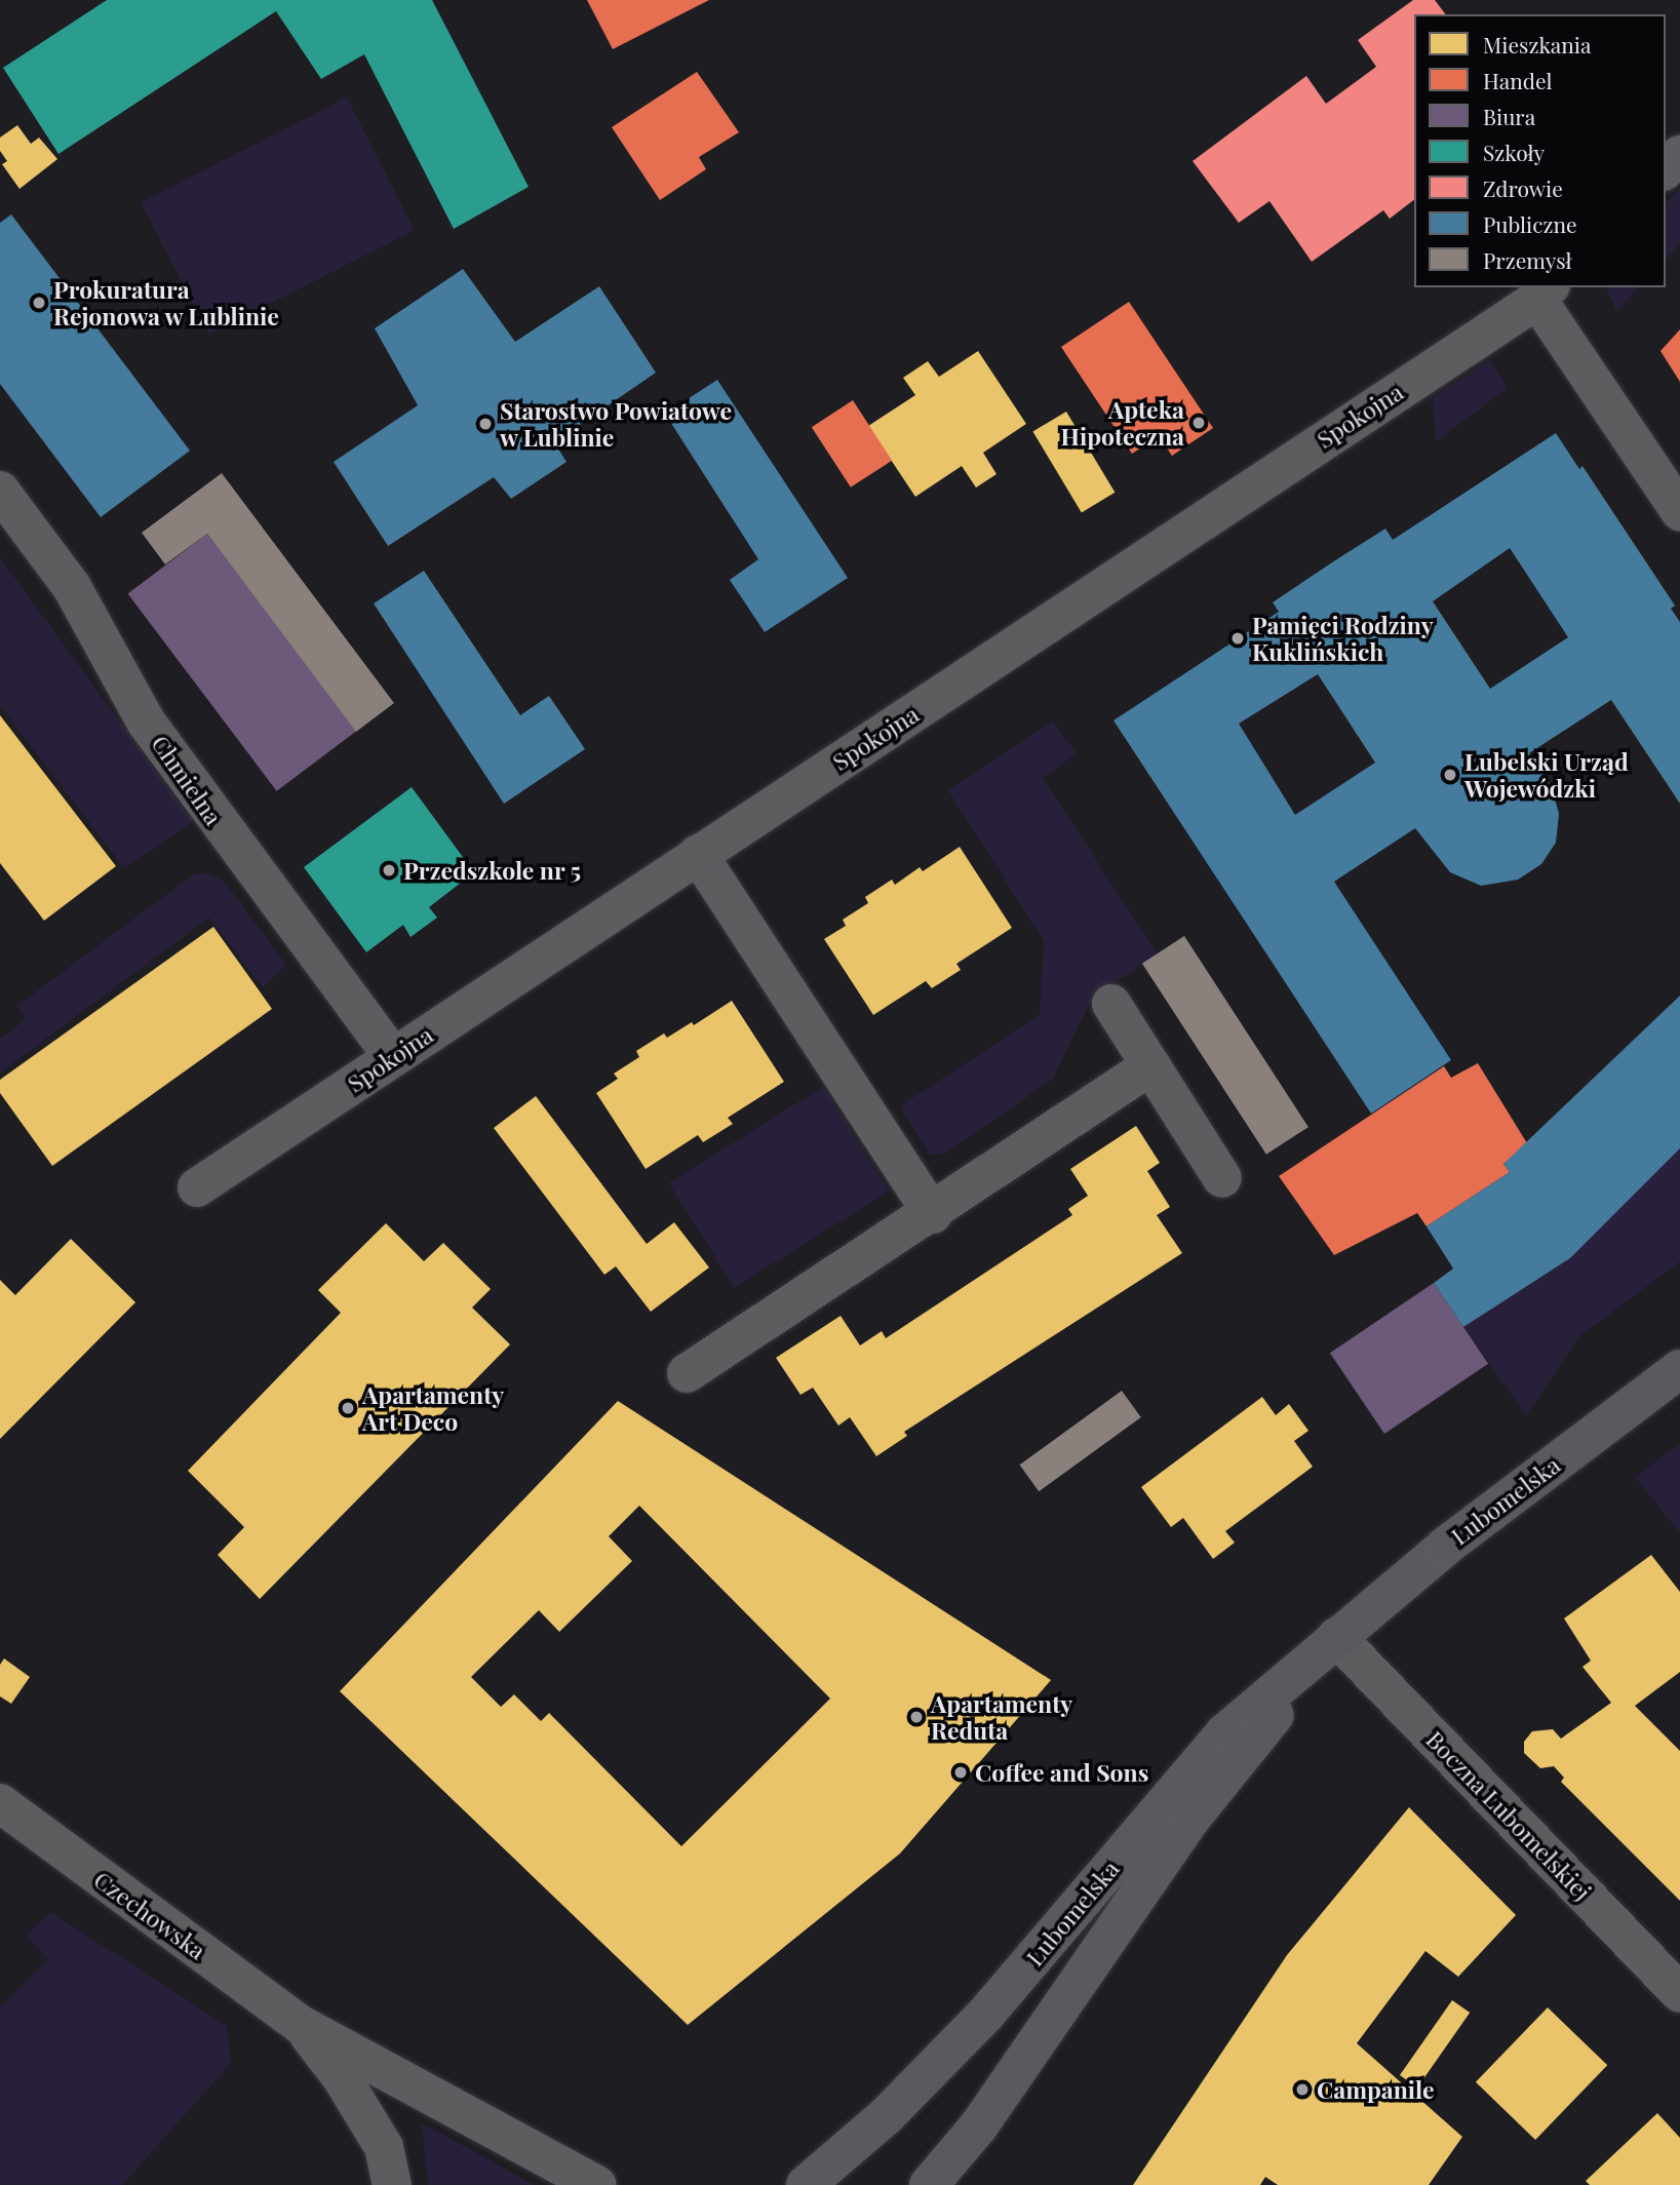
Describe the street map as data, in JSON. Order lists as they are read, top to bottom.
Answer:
{
  "streets": {
    "street": [
      "Spokojna",
      "Chmielna",
      "Lubomelska",
      "Boczna Lubomelskiej",
      "Czechowska"
    ]
  },
  "crossings": [
    ["Spokojna", "Chmielna"],
    ["Lubomelska", "Boczna Lubomelskiej"]
  ],
  "places": [
    "Prokuratura Rejonowa w Lublinie",
    "Apteka Hipoteczna",
    "Starostwo Powiatowe w Lublinie",
    "Pamięci Rodziny Kuklińskich",
    "Lubelski Urząd Wojewódzki",
    "Przedszkole nr 5",
    "Apartamenty Art Deco",
    "Apartamenty Reduta",
    "Coffee and Sons",
    "Campanile"
  ],
  "legend": [
    "Mieszkania",
    "Handel",
    "Biura",
    "Szkoły",
    "Zdrowie",
    "Publiczne",
    "Przemysł"
  ]
}
